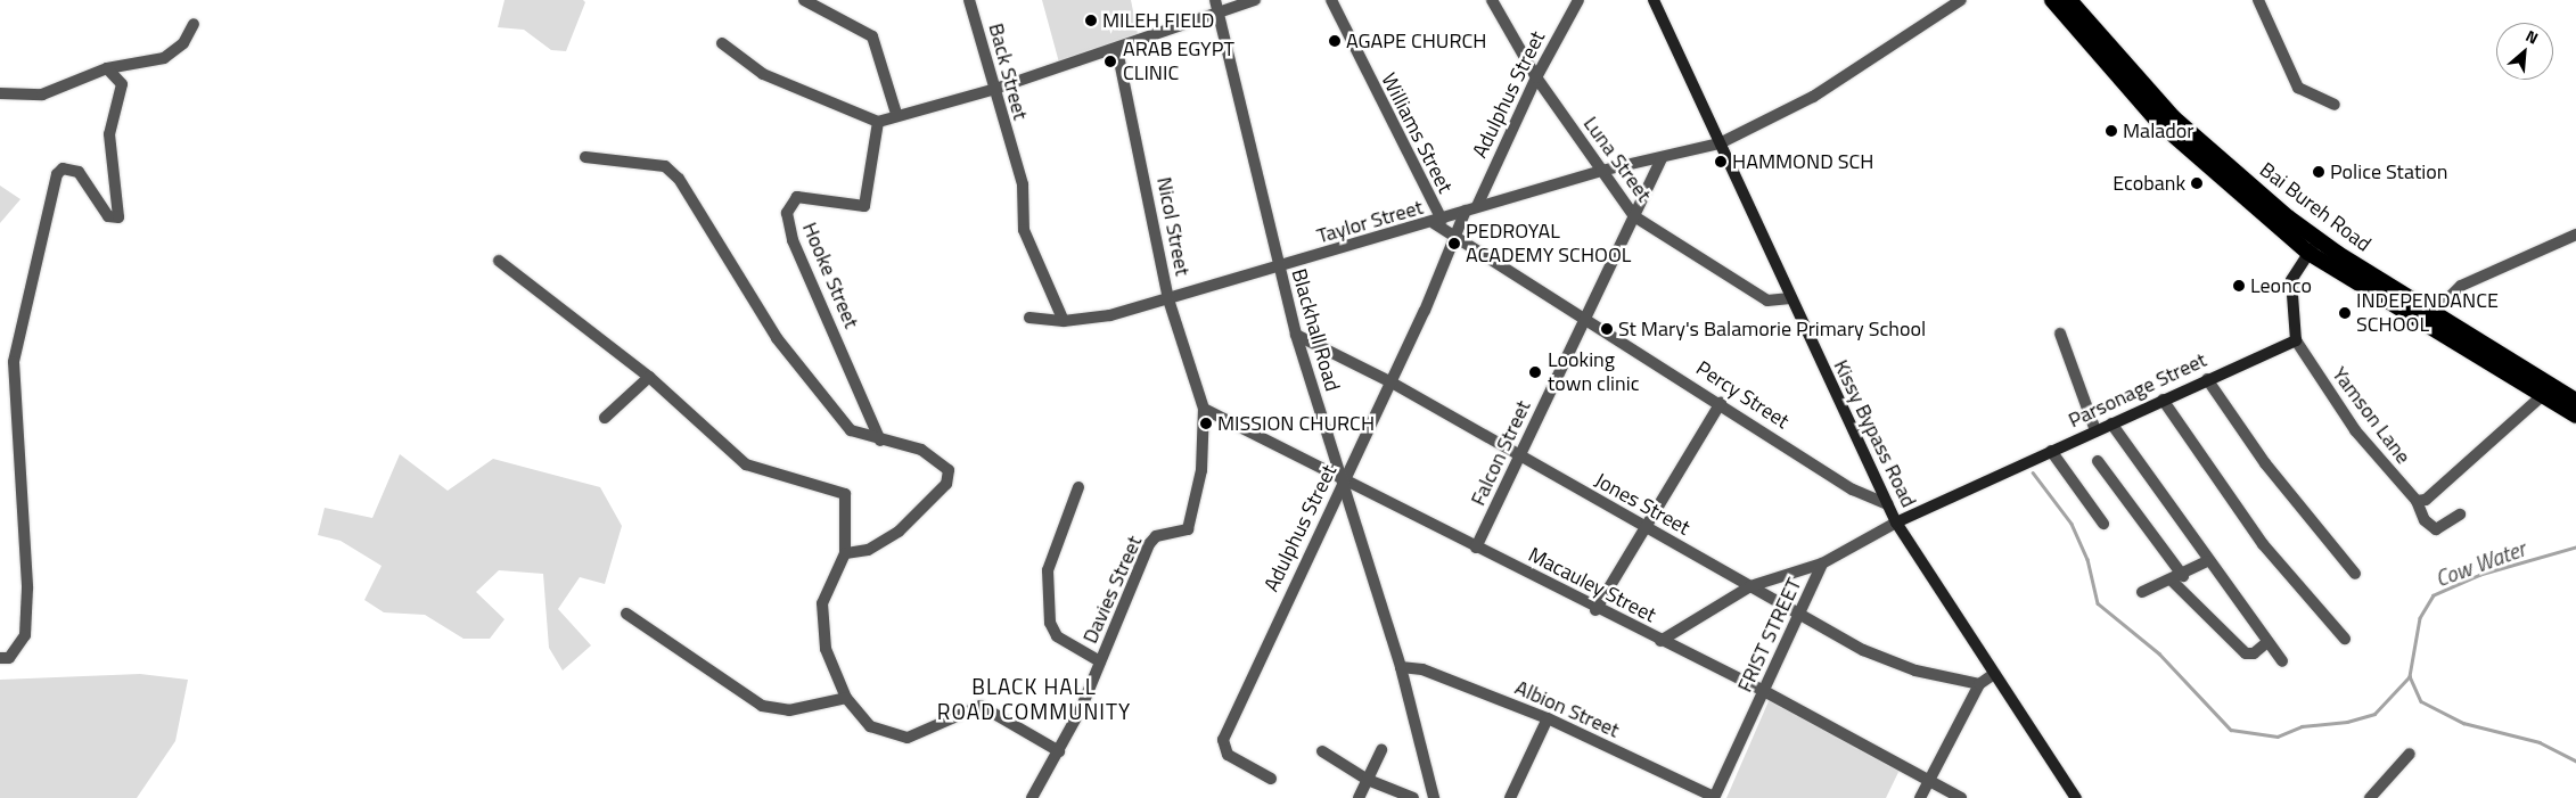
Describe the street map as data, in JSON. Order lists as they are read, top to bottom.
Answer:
{
  "streets": {
    "highway": ["Bai Bureh Road"],
    "main road": ["Parsonage Street", "Kissy Bypass Road"],
    "street": [
      "Back Street",
      "Adulphus Street",
      "Williams Street",
      "Luna Street",
      "Taylor Street",
      "Nicol Street",
      "Hooke Street",
      "Blackhall Road",
      "Percy Street",
      "Yamson Lane",
      "Falcon Street",
      "Jones Street",
      "Macauley Street",
      "Davies Street",
      "FRIST STREET",
      "Albion Street"
    ]
  },
  "crossings": [
    ["Back Street", "Taylor Street"],
    ["Adulphus Street", "Luna Street"],
    ["Adulphus Street", "Taylor Street"],
    ["Adulphus Street", "Blackhall Road"],
    ["Adulphus Street", "Percy Street"],
    ["Adulphus Street", "Jones Street"],
    ["Adulphus Street", "Macauley Street"],
    ["Williams Street", "Taylor Street"],
    ["Williams Street", "Percy Street"],
    ["Luna Street", "Taylor Street"],
    ["Luna Street", "Kissy Bypass Road"],
    ["Luna Street", "Falcon Street"],
    ["Taylor Street", "Nicol Street"],
    ["Taylor Street", "Blackhall Road"],
    ["Taylor Street", "Percy Street"],
    ["Taylor Street", "Kissy Bypass Road"],
    ["Taylor Street", "Falcon Street"],
    ["Nicol Street", "Macauley Street"],
    ["Nicol Street", "Davies Street"],
    ["Blackhall Road", "Jones Street"],
    ["Blackhall Road", "Macauley Street"],
    ["Blackhall Road", "Albion Street"],
    ["Parsonage Street", "Yamson Lane"],
    ["Parsonage Street", "Kissy Bypass Road"],
    ["Parsonage Street", "FRIST STREET"],
    ["Percy Street", "Kissy Bypass Road"],
    ["Percy Street", "Falcon Street"],
    ["Kissy Bypass Road", "FRIST STREET"],
    ["Falcon Street", "Jones Street"],
    ["Falcon Street", "Macauley Street"],
    ["Jones Street", "FRIST STREET"],
    ["Macauley Street", "Davies Street"],
    ["Macauley Street", "FRIST STREET"],
    ["FRIST STREET", "Albion Street"]
  ],
  "districts": ["BLACK HALL ROAD COMMUNITY"],
  "water": ["Cow Water"],
  "places": [
    "MILEH FIELD",
    "AGAPE CHURCH",
    "ARAB EGYPT CLINIC",
    "Malador",
    "HAMMOND SCH",
    "Police Station",
    "Ecobank",
    "PEDROYAL ACADEMY SCHOOL",
    "Leonco",
    "INDEPENDANCE SCHOOL",
    "St Mary's Balamorie Primary School",
    "Looking town clinic",
    "MISSION CHURCH"
  ],
  "north": "top right"
}
